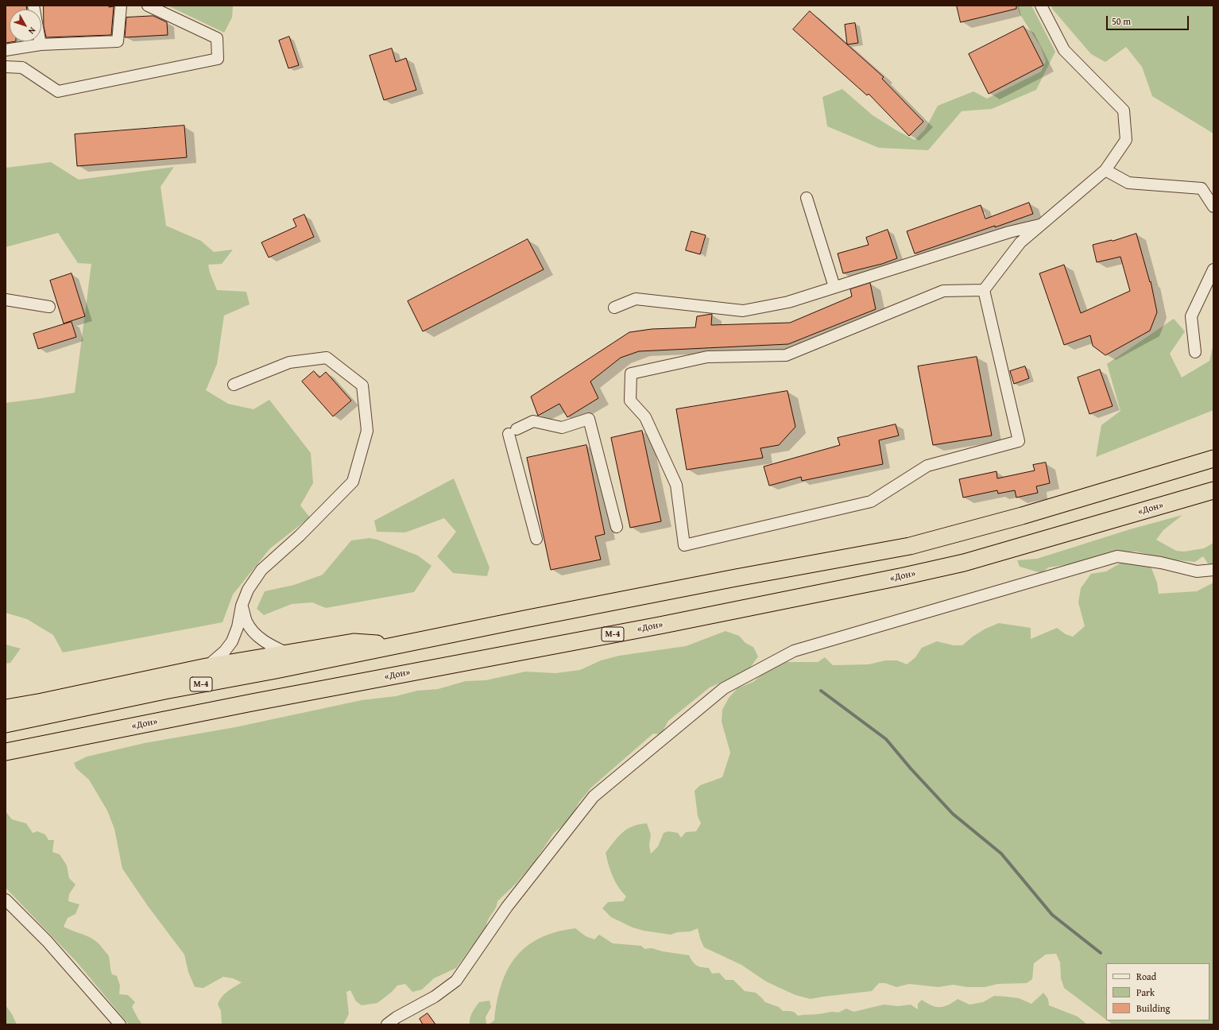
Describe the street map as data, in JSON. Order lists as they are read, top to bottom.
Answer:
{
  "streets": {
    "highway": ["«Дон»", "М-4"]
  },
  "legend": ["Road", "Park", "Building"],
  "scale_bar": "50 m",
  "north": "bottom right"
}
